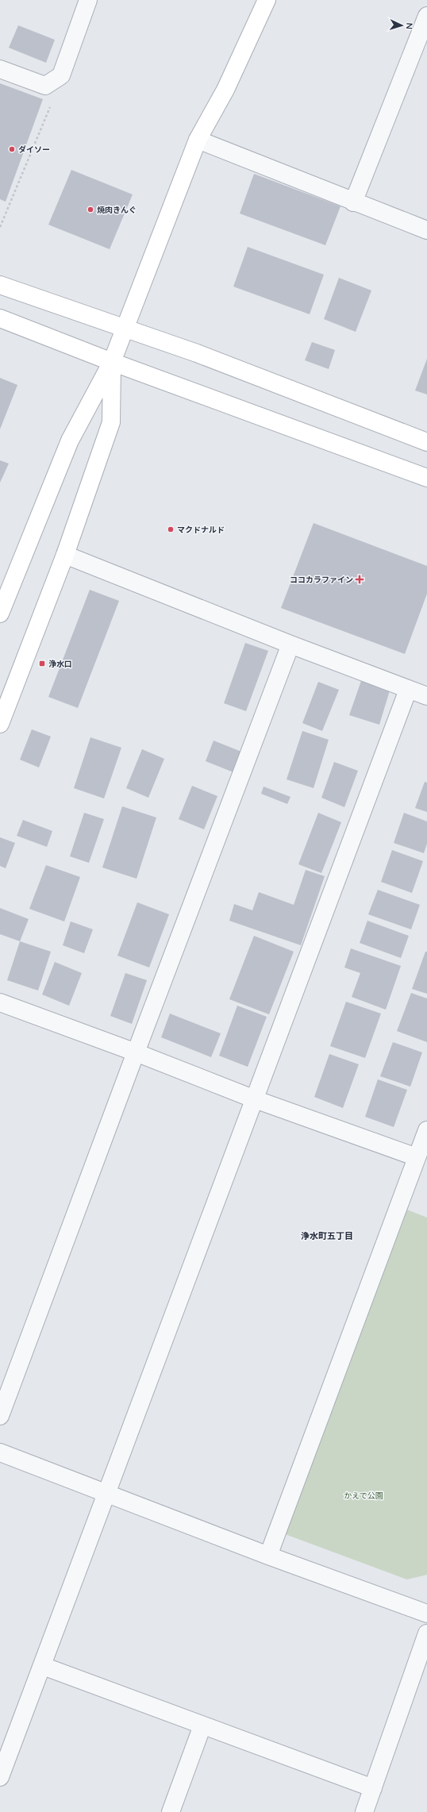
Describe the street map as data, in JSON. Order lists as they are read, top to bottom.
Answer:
{
  "districts": ["浄水町五丁目"],
  "parks": ["かえで公園"],
  "places": {
    "other": ["ダイソー", "焼肉きんぐ", "マクドナルド"],
    "health": ["ココカラファイン"],
    "transit": ["浄水口"]
  },
  "north": "right"
}
